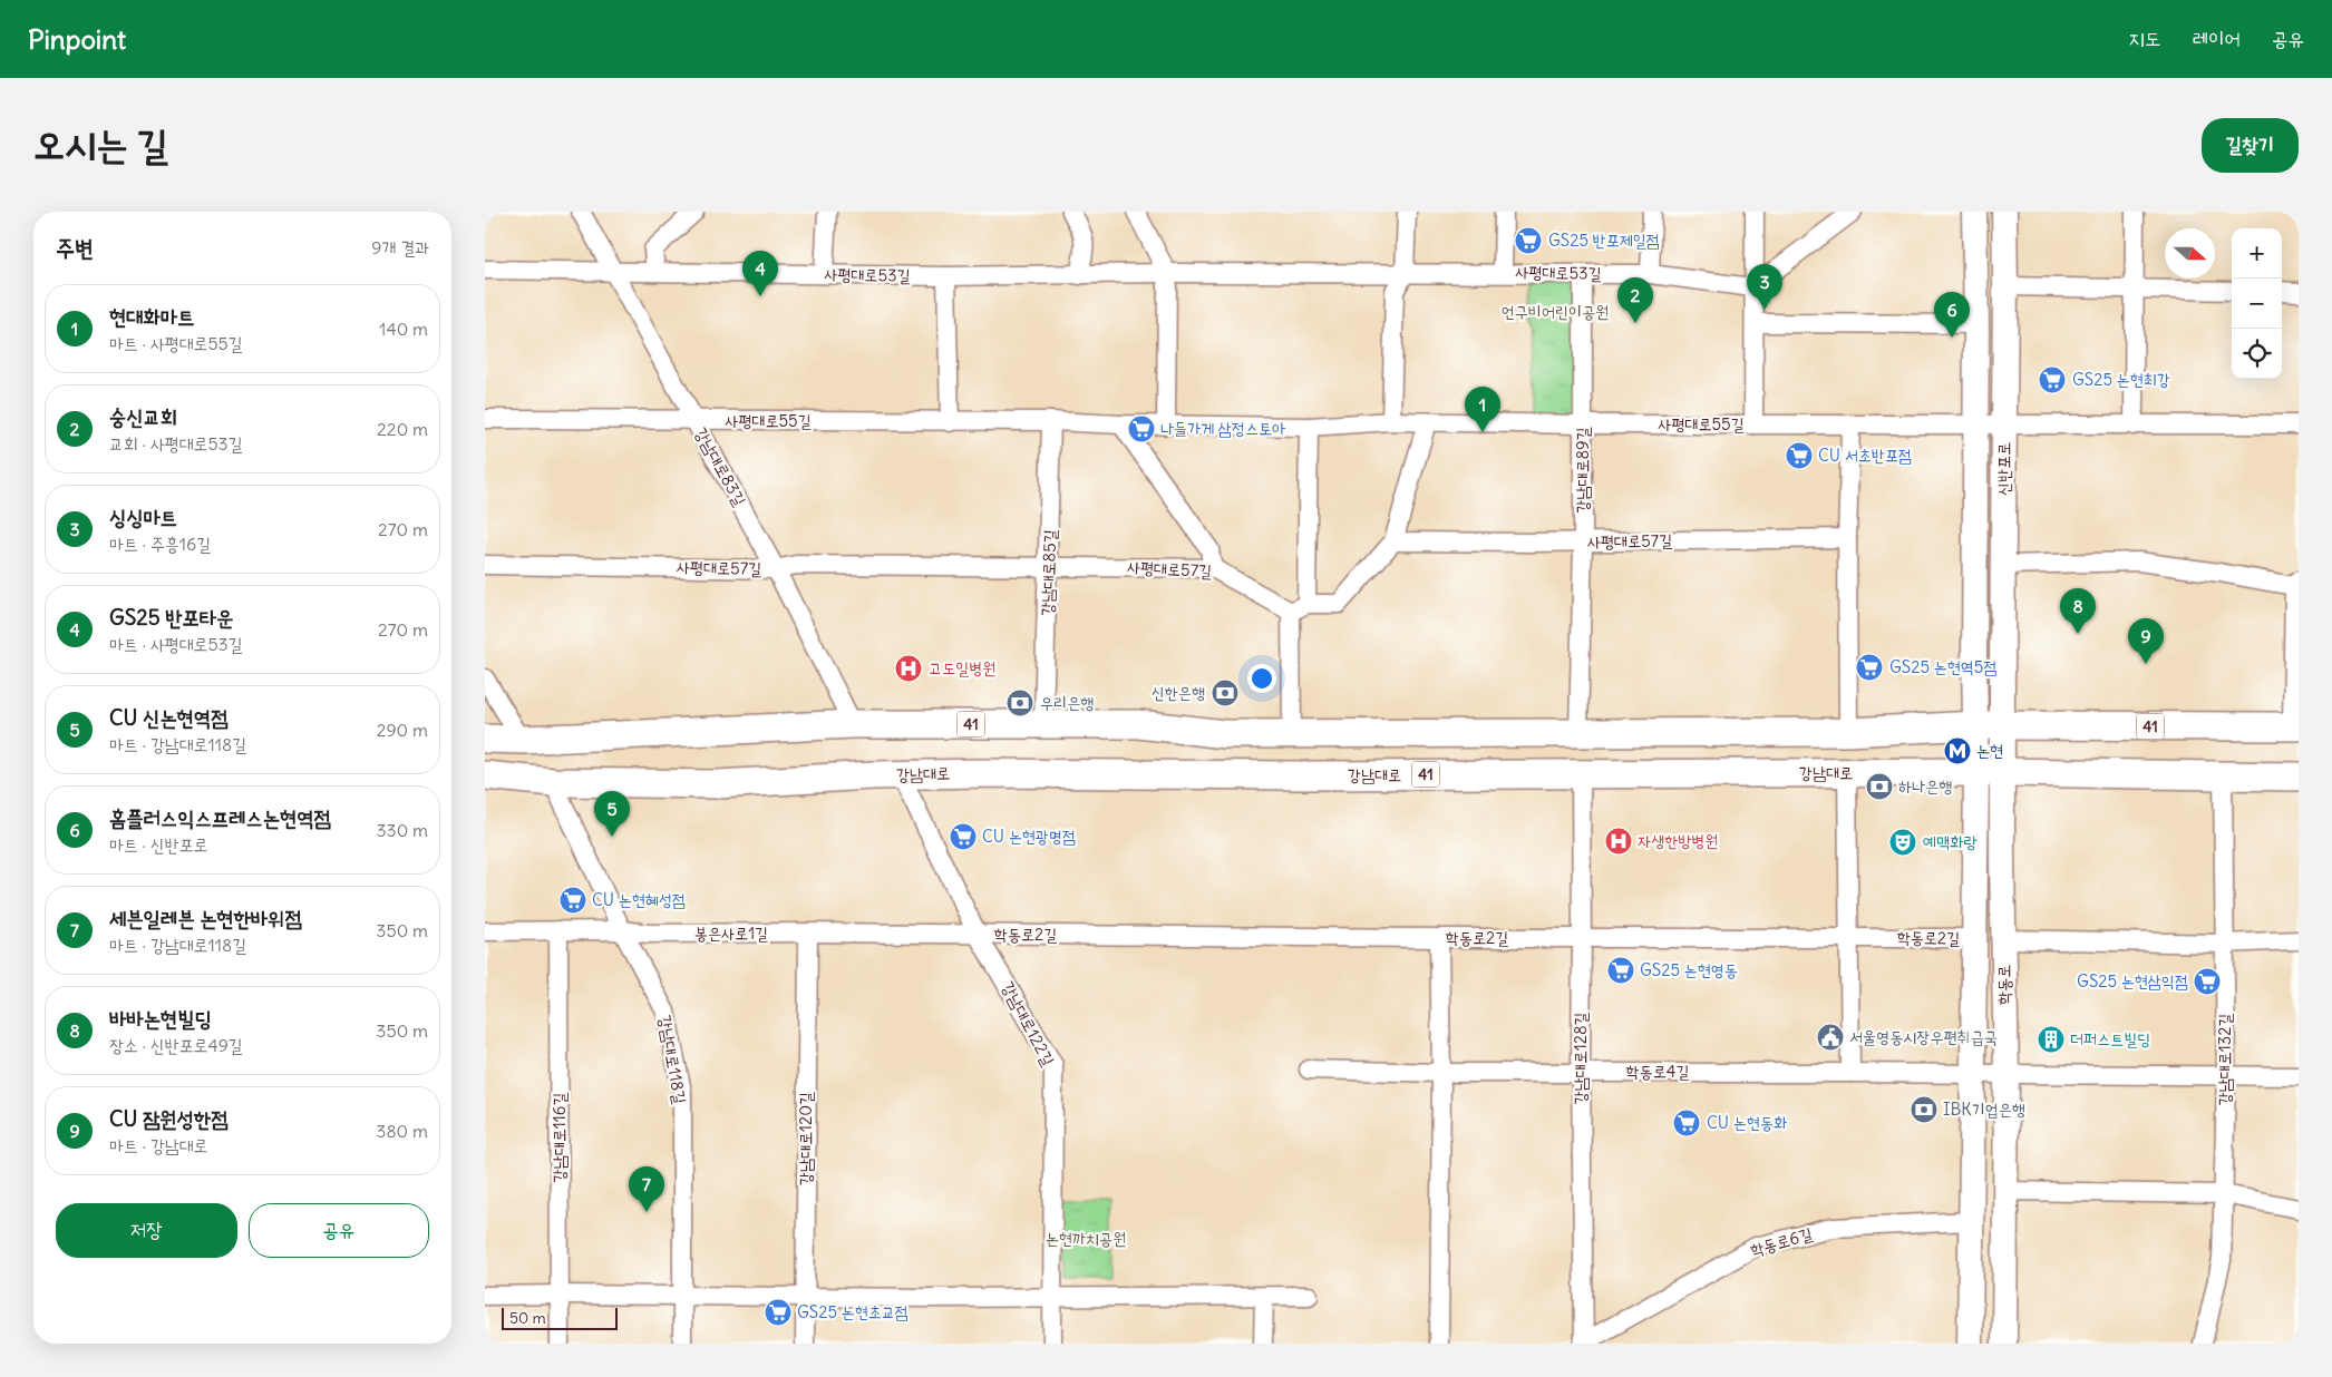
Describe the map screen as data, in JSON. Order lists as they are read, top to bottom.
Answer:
{
  "streets": {
    "main road": [
      "신반포로",
      "41",
      "강남대로",
      "학동로"
    ],
    "street": [
      "사평대로53길",
      "사평대로55길",
      "강남대로83길",
      "강남대로89길",
      "사평대로57길",
      "강남대로85길",
      "봉은사로1길",
      "학동로2길",
      "강남대로122길",
      "강남대로128길",
      "강남대로118길",
      "강남대로132길",
      "학동로4길",
      "강남대로116길",
      "강남대로120길",
      "학동로6길"
    ]
  },
  "crossings": [
    ["사평대로53길", "강남대로83길"],
    ["사평대로53길", "강남대로89길"],
    ["사평대로55길", "강남대로83길"],
    ["사평대로55길", "신반포로"],
    ["사평대로55길", "강남대로89길"],
    ["사평대로55길", "강남대로85길"],
    ["강남대로83길", "사평대로57길"],
    ["강남대로83길", "41"],
    ["신반포로", "41"],
    ["신반포로", "강남대로"],
    ["신반포로", "학동로"],
    ["강남대로89길", "사평대로57길"],
    ["강남대로89길", "41"],
    ["사평대로57길", "강남대로85길"],
    ["강남대로85길", "41"],
    ["강남대로", "학동로"],
    ["강남대로", "강남대로122길"],
    ["강남대로", "강남대로128길"],
    ["강남대로", "강남대로118길"],
    ["강남대로", "강남대로132길"],
    ["봉은사로1길", "학동로2길"],
    ["봉은사로1길", "강남대로122길"],
    ["봉은사로1길", "강남대로118길"],
    ["봉은사로1길", "강남대로116길"],
    ["봉은사로1길", "강남대로120길"],
    ["학동로2길", "학동로"],
    ["학동로2길", "강남대로122길"],
    ["학동로2길", "강남대로128길"],
    ["학동로", "학동로4길"],
    ["학동로", "학동로6길"],
    ["강남대로128길", "학동로4길"],
    ["강남대로128길", "학동로6길"],
    ["강남대로132길", "학동로4길"]
  ],
  "parks": ["언구비어린이공원", "논현까치공원"],
  "places": {
    "supermarket": [
      "GS25 반포제일점",
      "GS25 논현최강",
      "나들가게 삼정스토아",
      "CU 서초반포점",
      "GS25 논현역5점",
      "CU 논현광명점",
      "CU 논현혜성점",
      "GS25 논현영동",
      "GS25 논현삼익점",
      "CU 논현동화",
      "GS25 논현초교점"
    ],
    "hospital": ["고도일병원", "자생한방병원"],
    "bank": [
      "신한은행",
      "우리은행",
      "하나은행",
      "IBK기업은행"
    ],
    "metro station": ["논현"],
    "theatre": ["예맥화랑"],
    "public building": ["서울영동시장우편취급국"],
    "building": ["더퍼스트빌딩"]
  },
  "scale_bar": "50 m",
  "north": "right",
  "page": {
    "header": "Pinpoint",
    "nav": ["지도", "레이어", "공유"],
    "buttons": [
      "길찾기",
      ["저장", "공유"]
    ],
    "title": "오시는 길",
    "heading": ["주변", "9개 결과"],
    "map_buttons": ["+", "−"],
    "pins": [
      "4",
      "3",
      "2",
      "6",
      "1",
      "8",
      "9",
      "5",
      "7"
    ],
    "list": [
      {
        "mark": "1",
        "name": "현대화마트",
        "note": "마트 · 사평대로55길",
        "value": "140 m"
      },
      {
        "mark": "2",
        "name": "숭신교회",
        "note": "교회 · 사평대로53길",
        "value": "220 m"
      },
      {
        "mark": "3",
        "name": "싱싱마트",
        "note": "마트 · 주흥16길",
        "value": "270 m"
      },
      {
        "mark": "4",
        "name": "GS25 반포타운",
        "note": "마트 · 사평대로53길",
        "value": "270 m"
      },
      {
        "mark": "5",
        "name": "CU 신논현역점",
        "note": "마트 · 강남대로118길",
        "value": "290 m"
      },
      {
        "mark": "6",
        "name": "홈플러스익스프레스논현역점",
        "note": "마트 · 신반포로",
        "value": "330 m"
      },
      {
        "mark": "7",
        "name": "세븐일레븐 논현한바위점",
        "note": "마트 · 강남대로118길",
        "value": "350 m"
      },
      {
        "mark": "8",
        "name": "바바논현빌딩",
        "note": "장소 · 신반포로49길",
        "value": "350 m"
      },
      {
        "mark": "9",
        "name": "CU 잠원성한점",
        "note": "마트 · 강남대로",
        "value": "380 m"
      }
    ],
    "scale": "50 m"
  }
}
